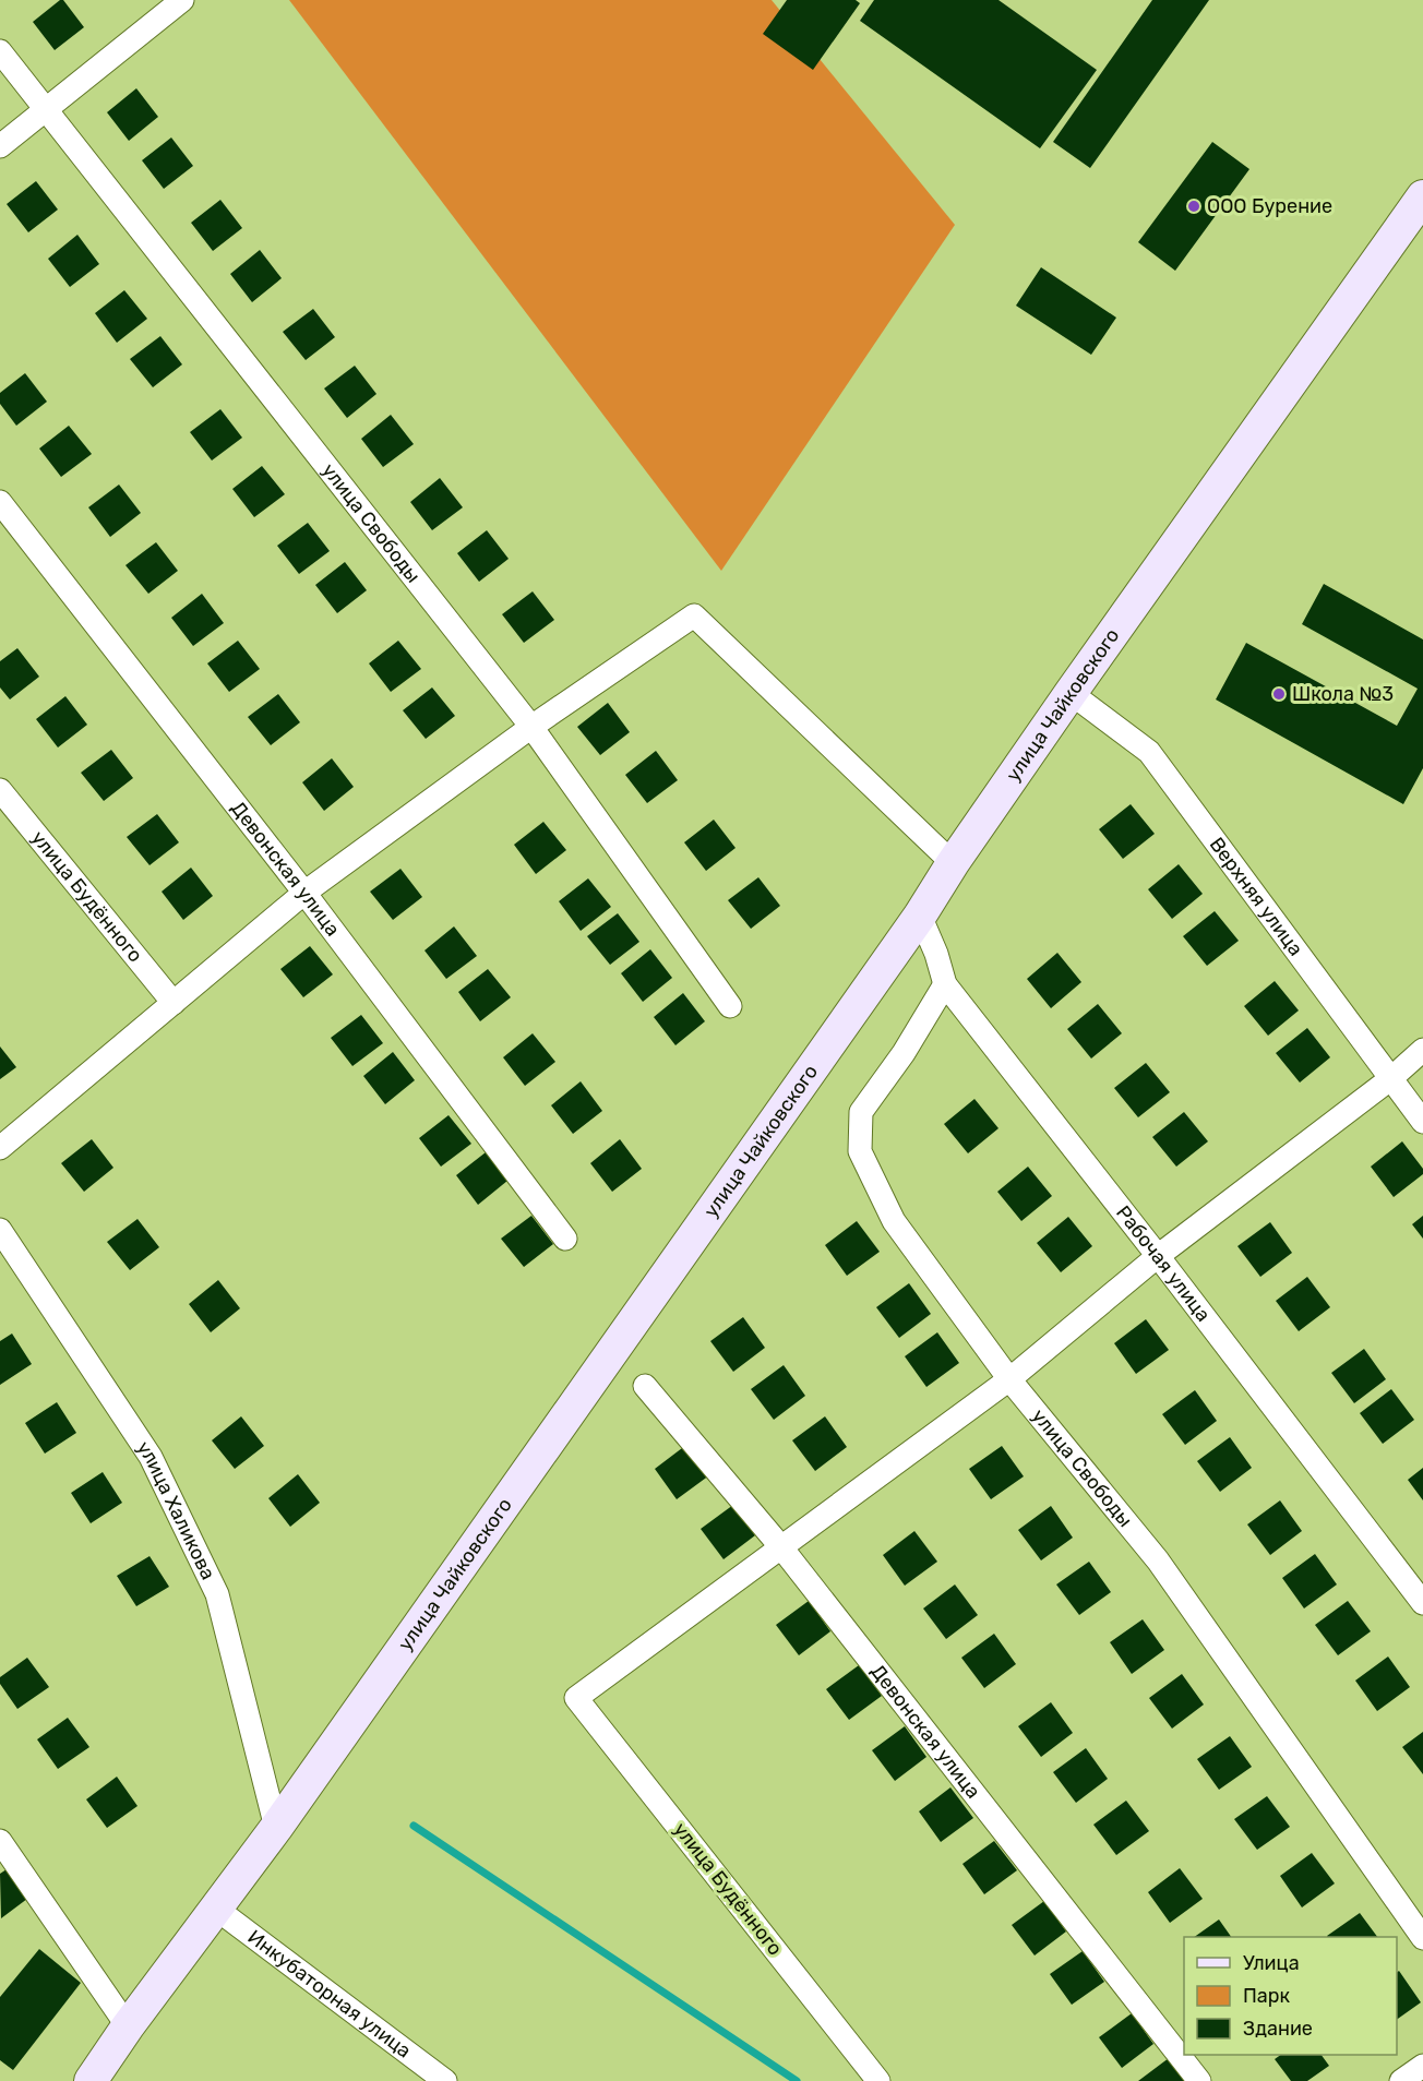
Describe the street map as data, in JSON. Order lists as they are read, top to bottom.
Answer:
{
  "streets": {
    "main road": ["улица Чайковского"],
    "street": [
      "улица Свободы",
      "Девонская улица",
      "улица Будённого",
      "Верхняя улица",
      "Рабочая улица",
      "улица Халикова",
      "Инкубаторная улица"
    ]
  },
  "crossings": [
    ["улица Свободы", "Рабочая улица"],
    ["улица Чайковского", "Верхняя улица"],
    ["улица Чайковского", "Рабочая улица"],
    ["улица Чайковского", "улица Халикова"],
    ["улица Чайковского", "Инкубаторная улица"],
    ["Девонская улица", "улица Будённого"]
  ],
  "places": ["ООО Бурение", "Школа №3"],
  "legend": ["Улица", "Парк", "Здание"]
}
